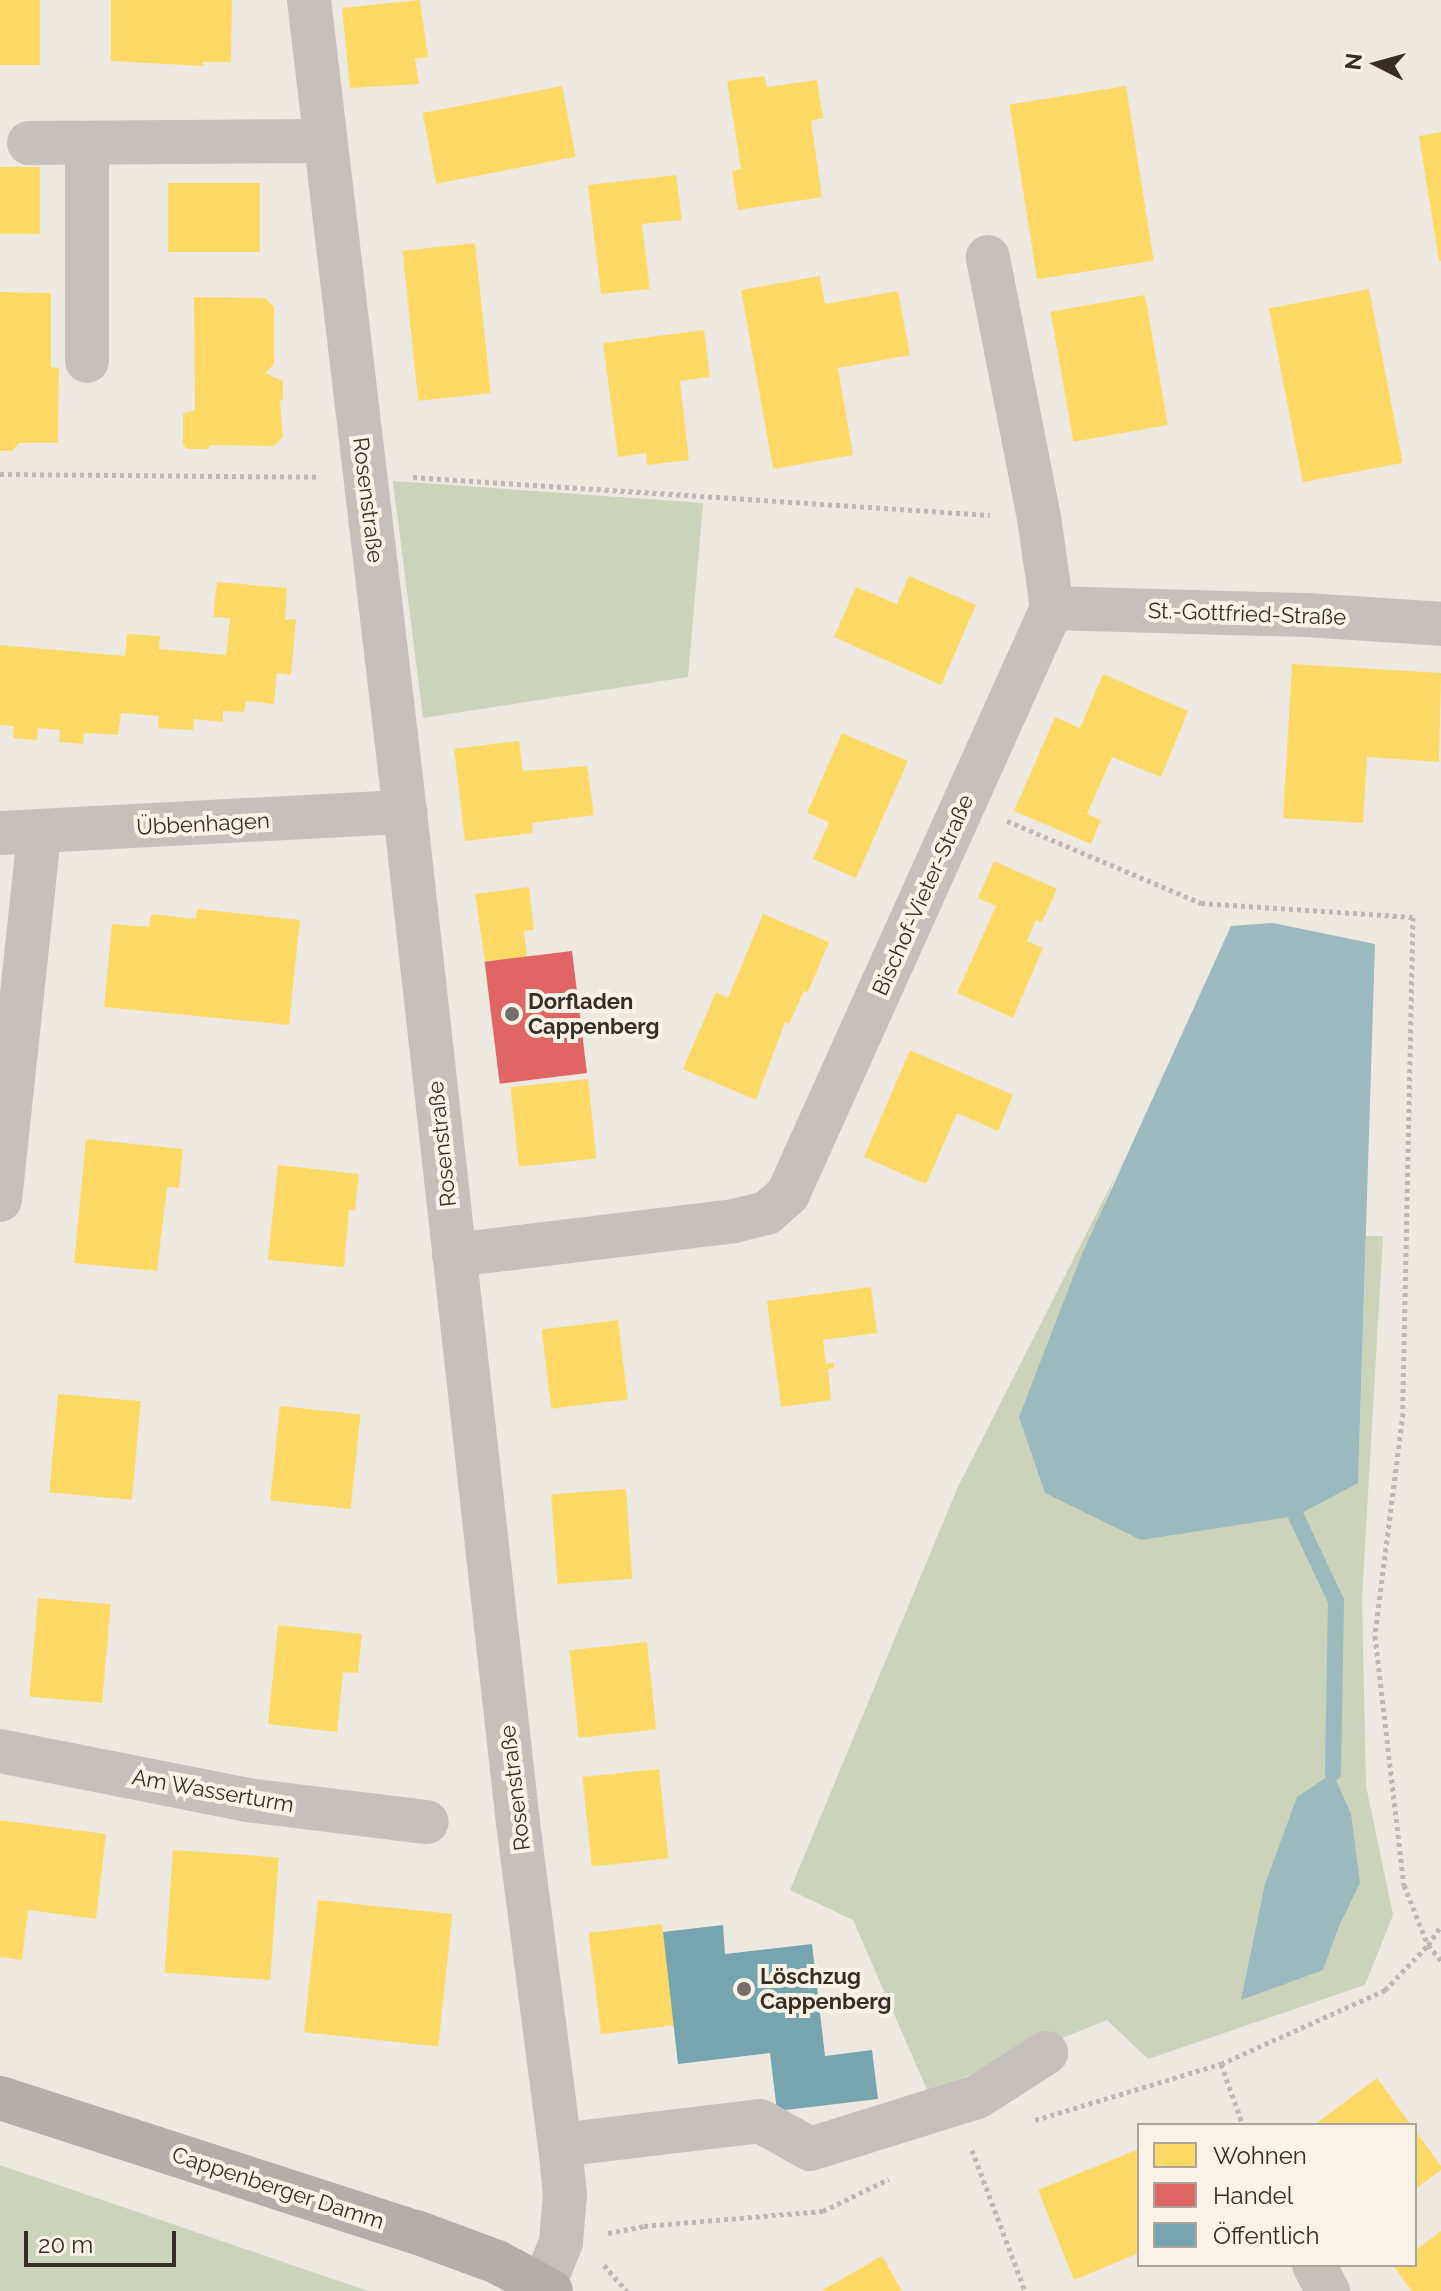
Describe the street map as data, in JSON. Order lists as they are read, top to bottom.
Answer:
{
  "streets": {
    "main road": ["Cappenberger Damm"],
    "street": [
      "Rosenstraße",
      "St.-Gottfried-Straße",
      "Übbenhagen",
      "Bischof-Vieter-Straße",
      "Am Wasserturm"
    ]
  },
  "crossings": [
    ["Rosenstraße", "Übbenhagen"],
    ["Rosenstraße", "Bischof-Vieter-Straße"],
    ["Rosenstraße", "Cappenberger Damm"],
    ["St.-Gottfried-Straße", "Bischof-Vieter-Straße"]
  ],
  "places": ["Dorfladen Cappenberg", "Löschzug Cappenberg"],
  "legend": ["Wohnen", "Handel", "Öffentlich"],
  "scale_bar": "20 m",
  "north": "left"
}
